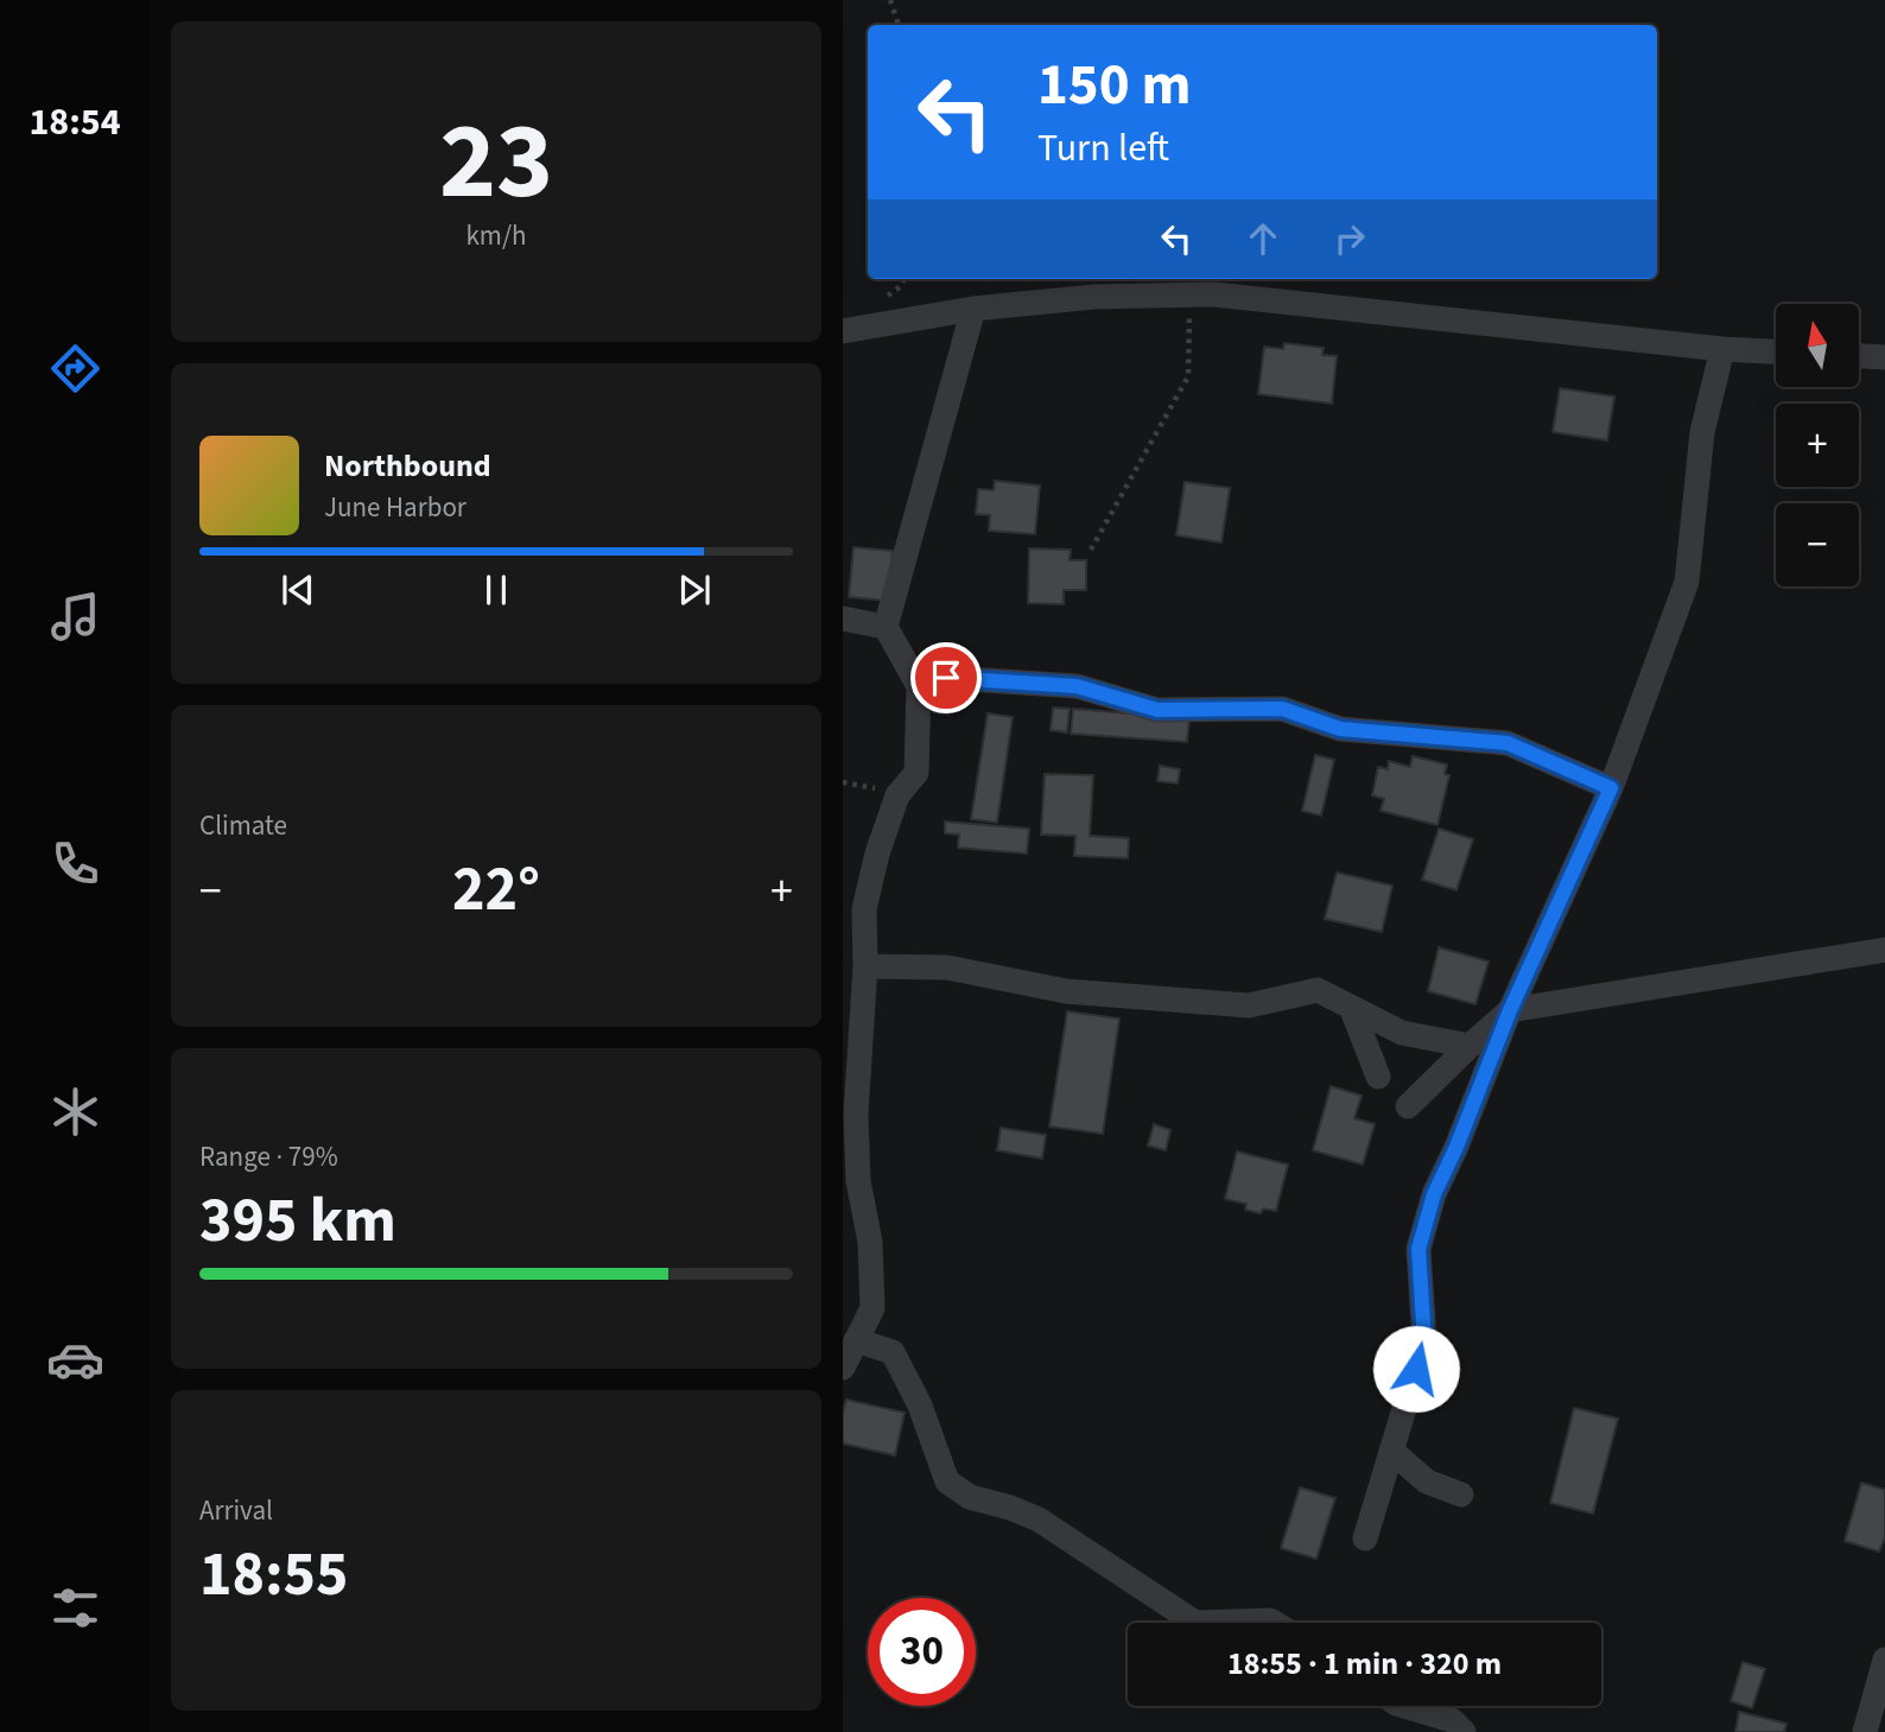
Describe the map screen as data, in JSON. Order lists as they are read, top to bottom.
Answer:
{
  "north": "top",
  "page": {
    "tabs": "18:54",
    "tile": [
      ["23", "km/h"],
      "Climate",
      ["Range · 79%", "395 km"],
      ["Arrival", "18:55"]
    ],
    "turn": ["150 m", "Turn left"],
    "map_buttons": ["+", "−"],
    "song": ["Northbound", "June Harbor"],
    "heat": ["−", "22°", "+"],
    "limit": "30",
    "trip": "18:55 · 1 min · 320 m"
  }
}
